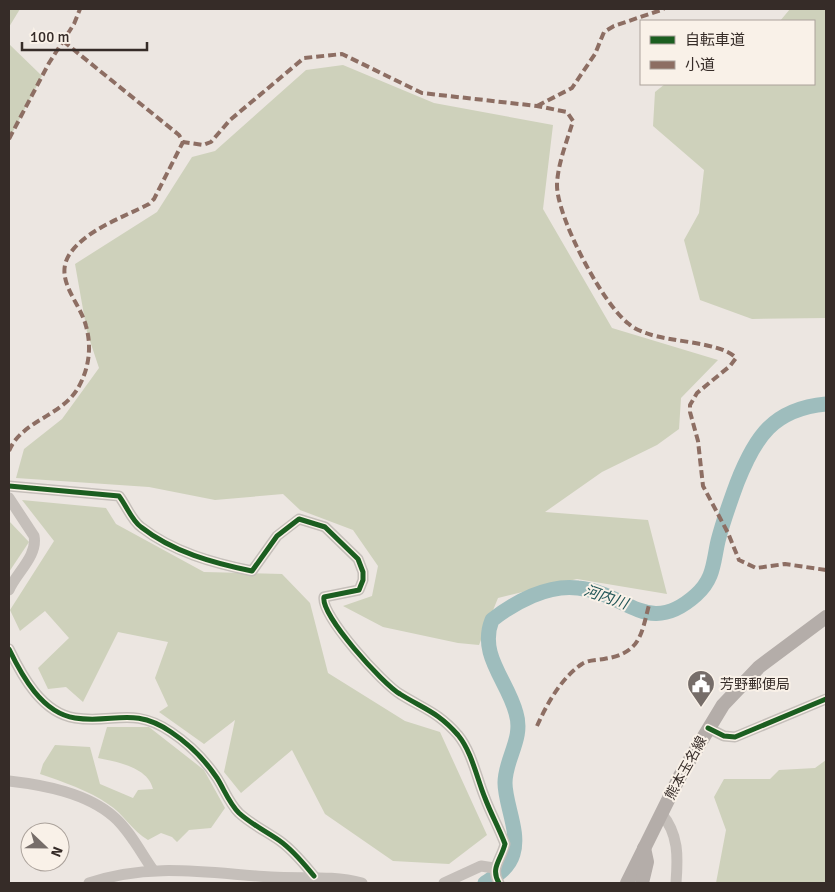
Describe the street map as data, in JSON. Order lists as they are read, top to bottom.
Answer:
{
  "streets": {
    "main road": ["熊本玉名線"]
  },
  "water": ["河内川"],
  "places": {
    "public building": ["芳野郵便局"]
  },
  "legend": ["自転車道", "小道"],
  "scale_bar": "100 m",
  "north": "right"
}
